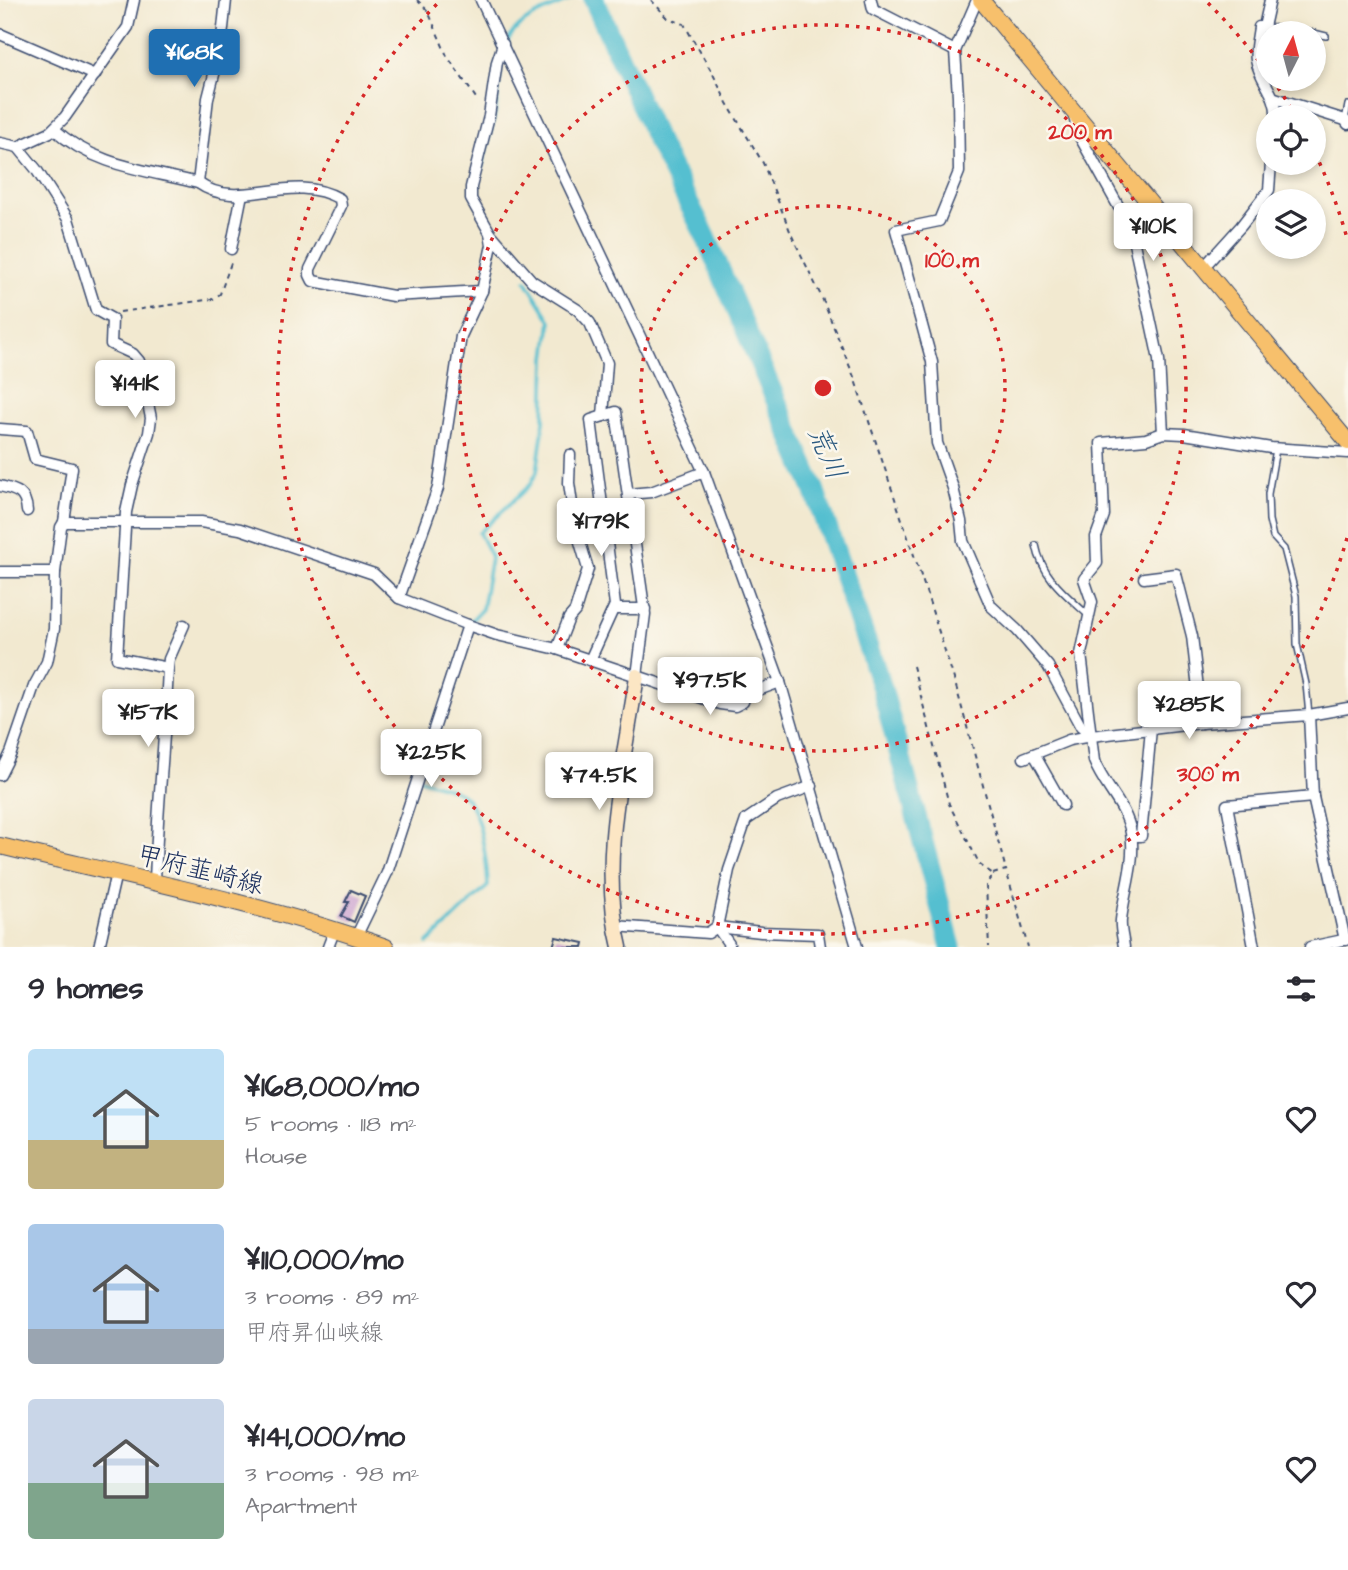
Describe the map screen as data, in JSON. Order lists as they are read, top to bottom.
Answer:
{
  "streets": {
    "main road": ["甲府韮崎線"]
  },
  "water": ["荒川"],
  "north": "top",
  "page": {
    "price": [
      "¥168K",
      "¥110K",
      "¥141K",
      "¥179K",
      "¥97.5K",
      "¥285K",
      "¥157K",
      "¥225K",
      "¥74.5K"
    ],
    "heading": "9 homes",
    "list": [
      {
        "name": "¥168,000/mo",
        "note": "5 rooms · 118 m² · House"
      },
      {
        "name": "¥110,000/mo",
        "note": "3 rooms · 89 m² · 甲府昇仙峡線"
      },
      {
        "name": "¥141,000/mo",
        "note": "3 rooms · 98 m² · Apartment"
      }
    ]
  },
  "rings": ["200 m", "100 m", "300 m"]
}
